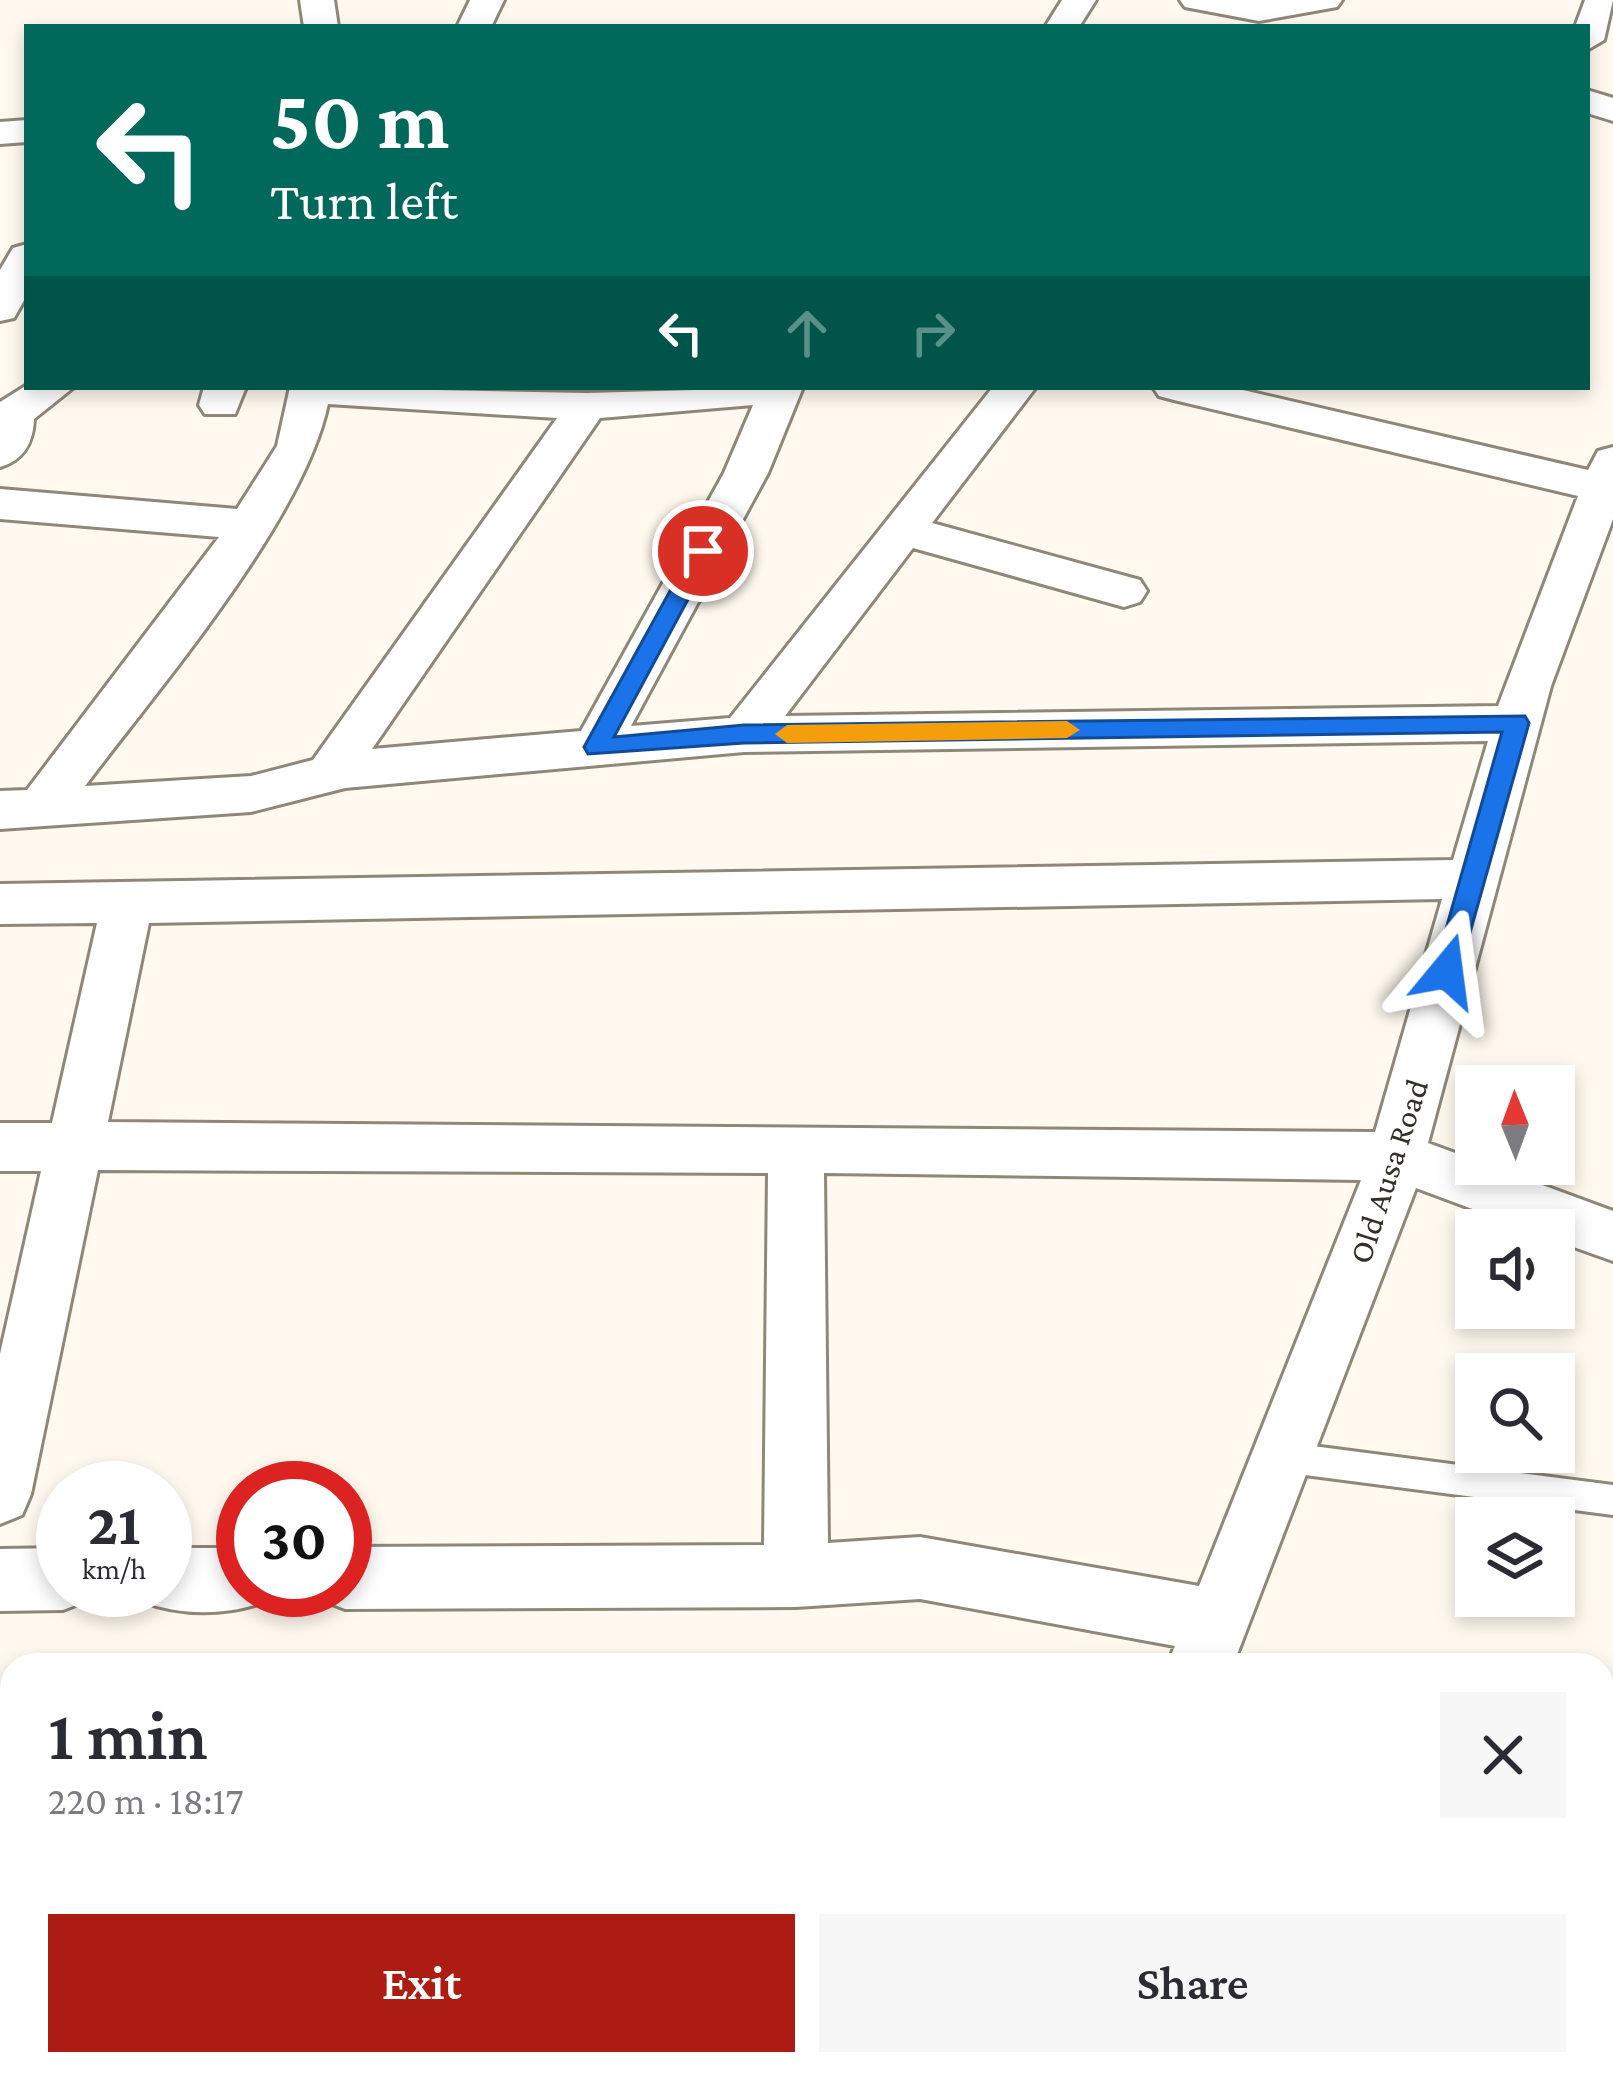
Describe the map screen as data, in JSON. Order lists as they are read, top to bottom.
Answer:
{
  "streets": {
    "street": ["Old Ausa Road"]
  },
  "north": "top",
  "page": {
    "turn": ["50 m", "Turn left"],
    "speed": "21 km/h",
    "limit": "30",
    "heading": ["1 min", "220 m · 18:17"],
    "buttons": ["Exit", "Share"]
  }
}
